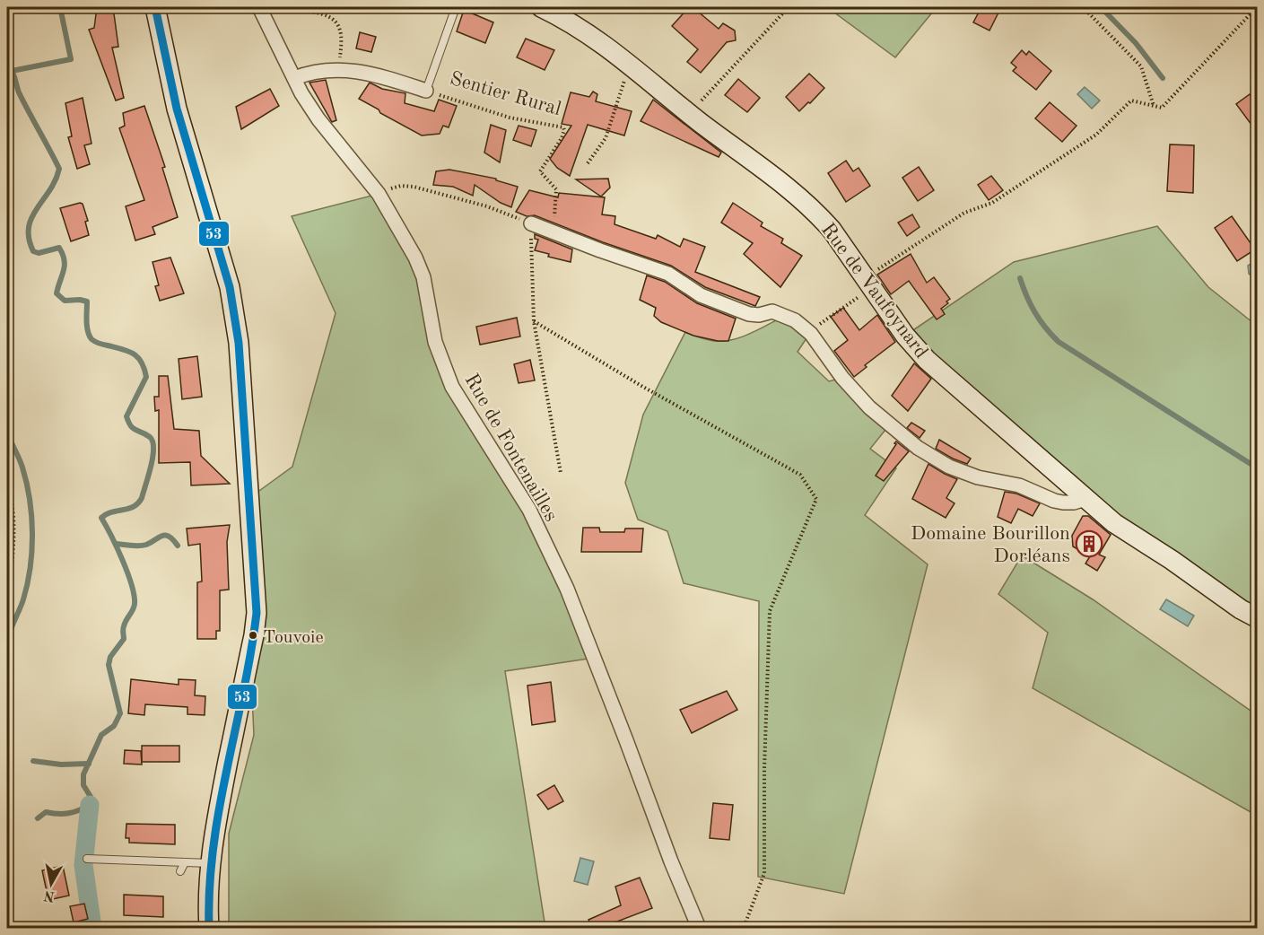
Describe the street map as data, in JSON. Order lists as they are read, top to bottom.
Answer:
{
  "streets": {
    "street": ["Sentier Rural", "Rue de Vaufoynard", "Rue de Fontenailles"]
  },
  "crossings": [
    ["Sentier Rural", "Rue de Fontenailles"]
  ],
  "places": {
    "building": ["Domaine Bourillon Dorléans"],
    "other": ["Touvoie"]
  },
  "lines": ["transit line 53"],
  "north": "bottom"
}
